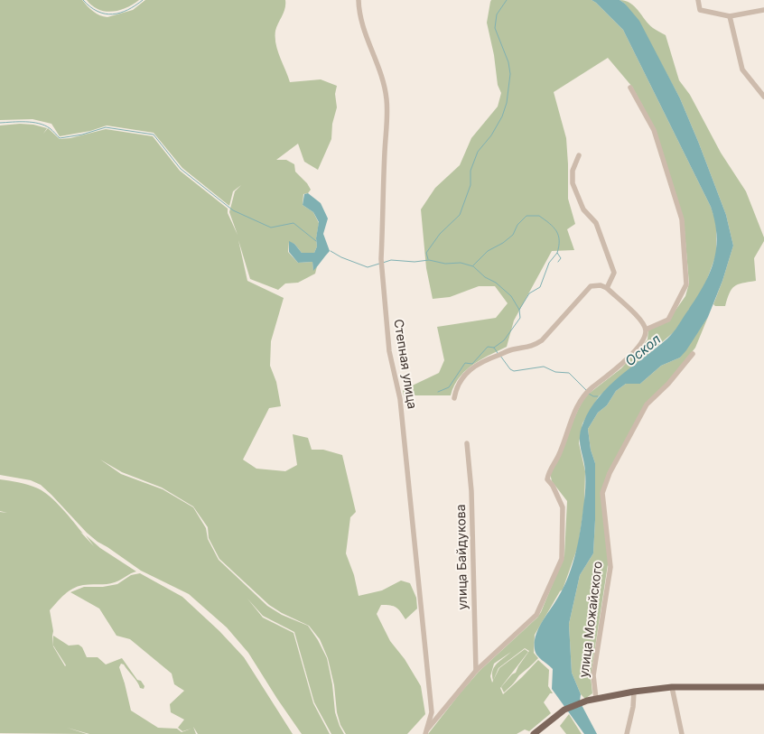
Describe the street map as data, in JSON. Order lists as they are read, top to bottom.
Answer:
{
  "streets": {
    "street": ["Степная улица", "улица Байдукова", "улица Можайского"]
  },
  "water": ["Оскол"]
}
